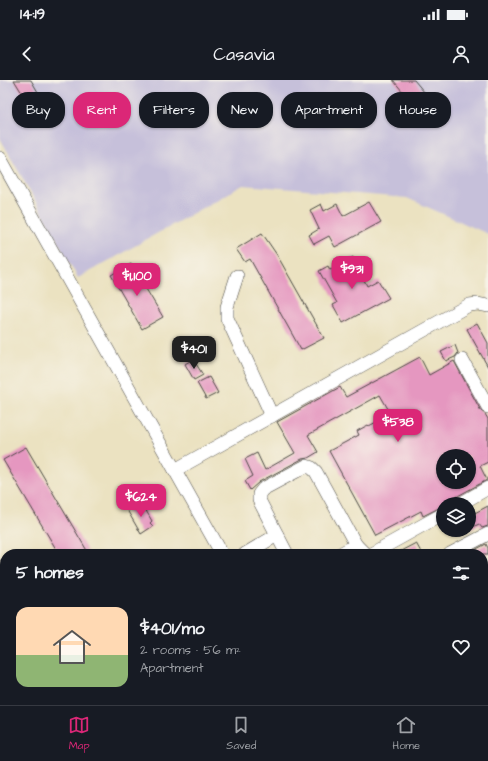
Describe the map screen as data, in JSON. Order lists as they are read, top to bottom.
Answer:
{
  "page": {
    "status": "14:19",
    "header": "Casavia",
    "chip": [
      "Buy",
      "Rent",
      "Filters",
      "New",
      "Apartment",
      "House"
    ],
    "price": [
      "$931",
      "$1,100",
      "$401",
      "$538",
      "$624"
    ],
    "heading": "5 homes",
    "list": [
      {
        "name": "$401/mo",
        "note": "2 rooms · 56 m² · Apartment"
      }
    ],
    "tabs": ["Map", "Saved", "Home"]
  }
}
